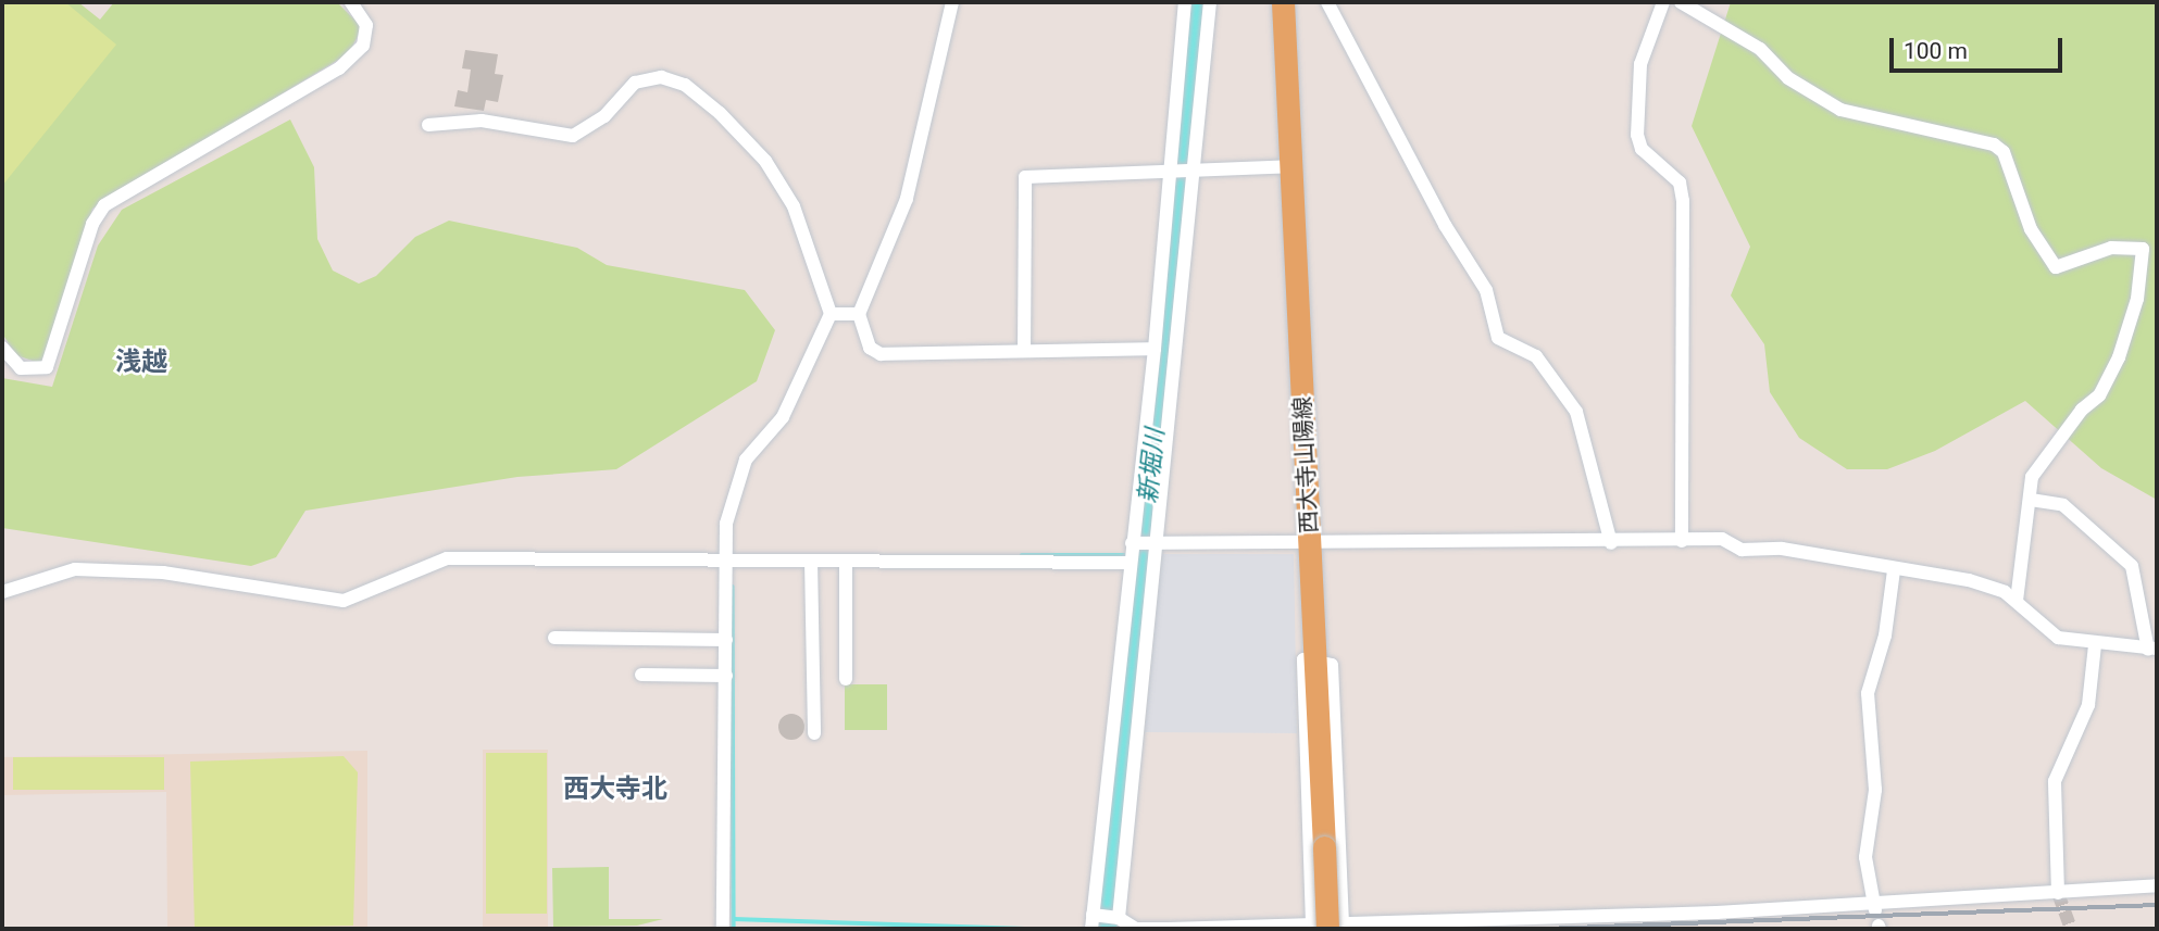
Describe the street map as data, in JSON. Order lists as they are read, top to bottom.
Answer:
{
  "streets": {
    "main road": ["西大寺山陽線"]
  },
  "districts": ["浅越", "西大寺北"],
  "water": ["新堀川"],
  "scale_bar": "100 m"
}
